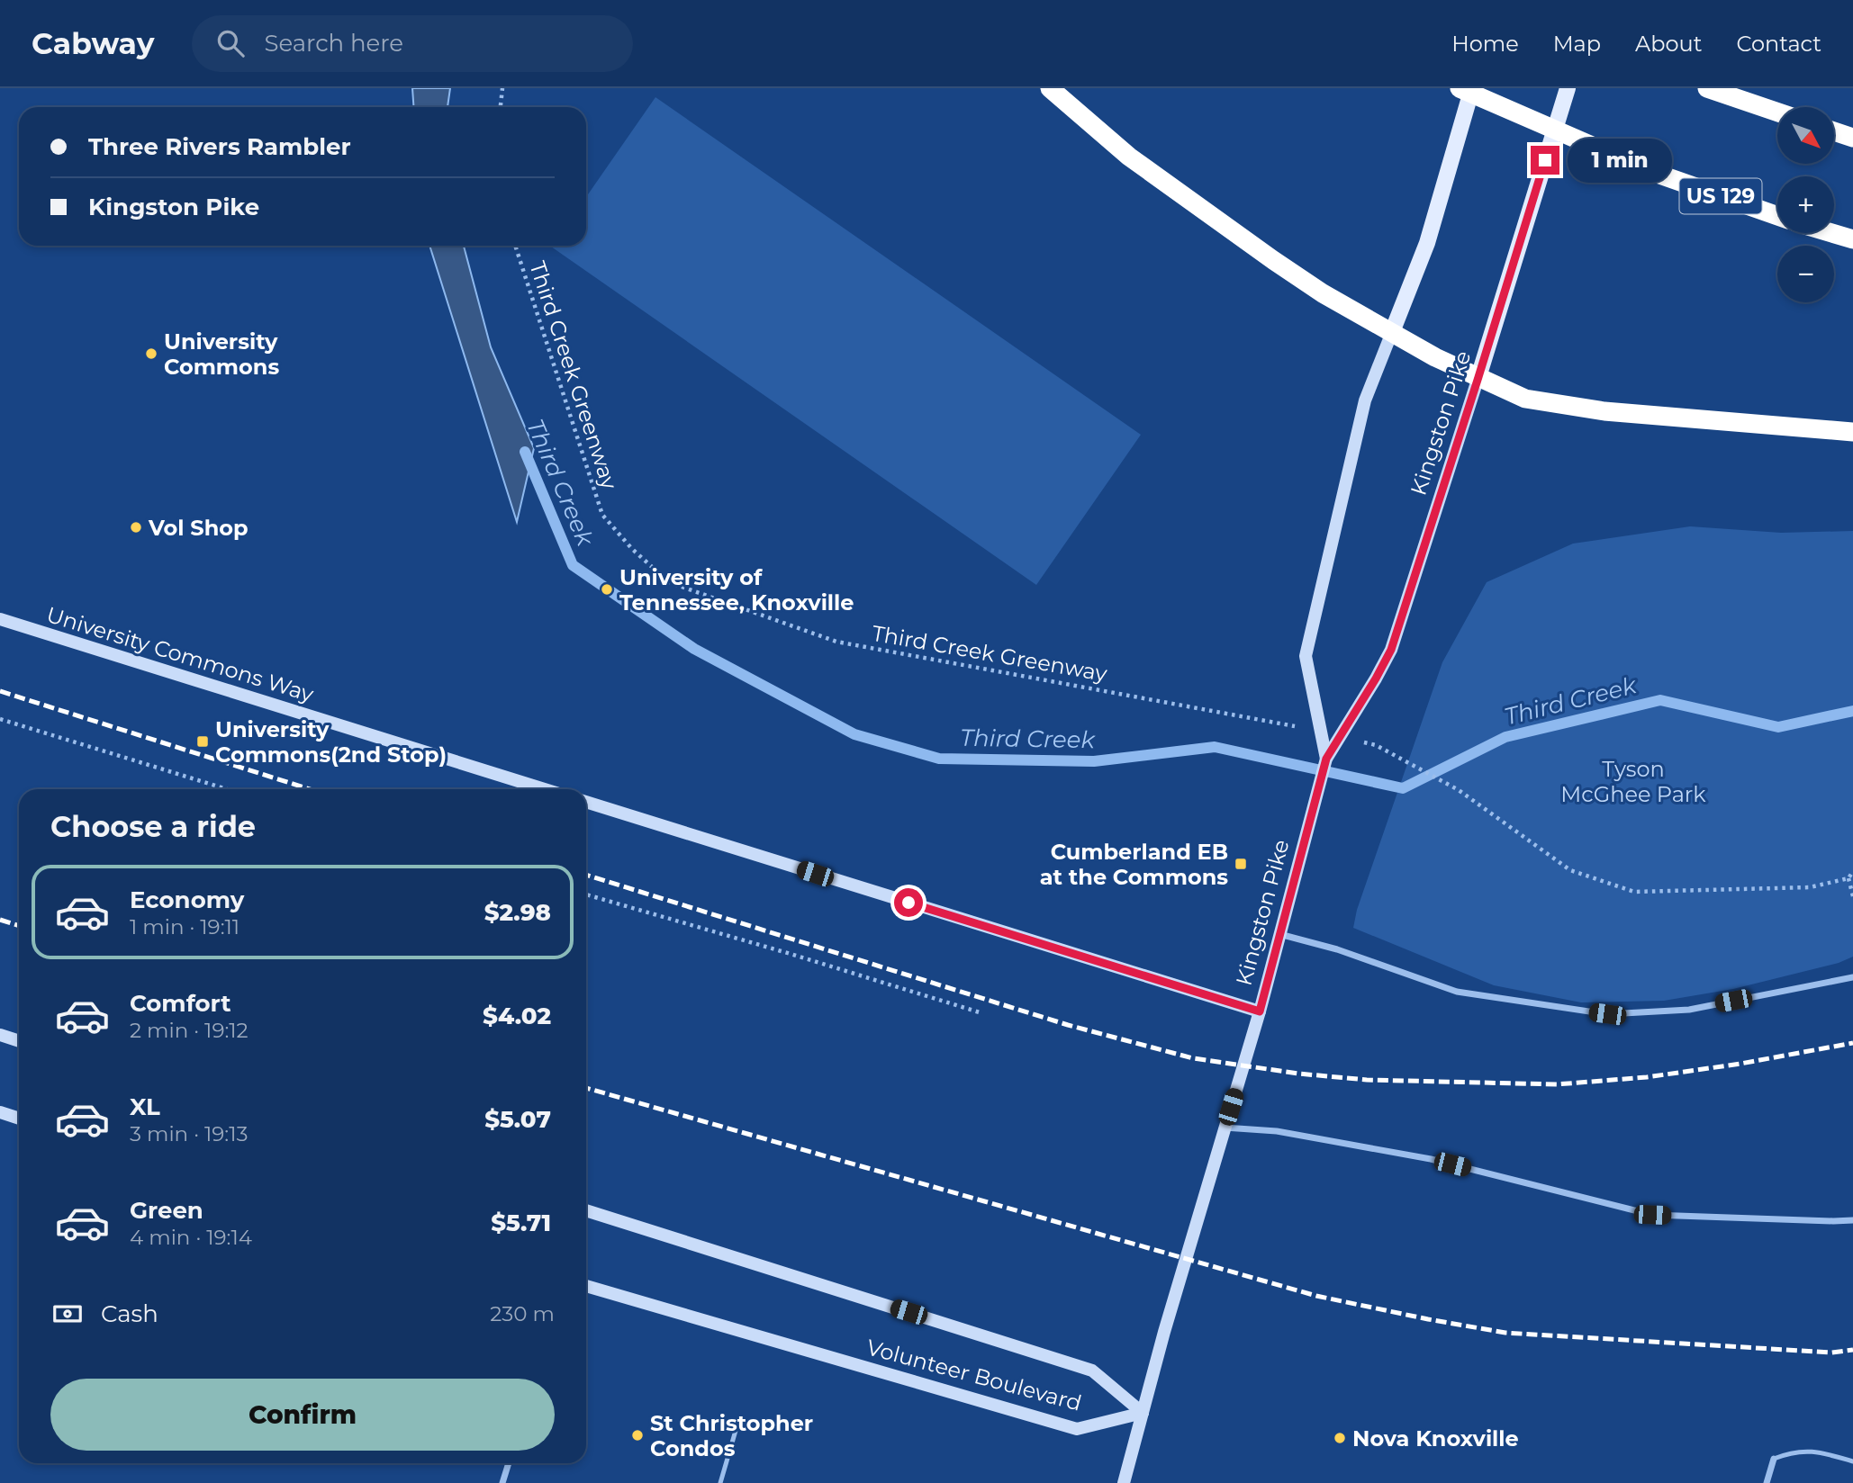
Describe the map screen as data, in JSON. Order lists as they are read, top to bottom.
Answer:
{
  "streets": {
    "highway": ["US 129"],
    "main road": ["Kingston Pike"],
    "street": ["University Commons Way", "Volunteer Boulevard"],
    "path": ["Third Creek Greenway"]
  },
  "crossings": [
    ["Kingston Pike", "Volunteer Boulevard"]
  ],
  "water": ["Third Creek"],
  "parks": ["Tyson McGhee Park"],
  "places": {
    "other": [
      "University Commons",
      "Vol Shop",
      "University of Tennessee, Knoxville",
      "St Christopher Condos",
      "Nova Knoxville"
    ],
    "transit": ["University Commons(2nd Stop)", "Cumberland EB at the Commons"]
  },
  "north": "bottom right",
  "page": {
    "header": "Cabway",
    "search": "Search here",
    "nav": [
      "Home",
      "Map",
      "About",
      "Contact"
    ],
    "map_buttons": ["+", "−"],
    "banner": ["Three Rivers Rambler", "Kingston Pike"],
    "bubble": "1 min",
    "heading": "Choose a ride",
    "list": [
      {
        "name": "Economy",
        "note": "1 min · 19:11",
        "value": "$2.98"
      },
      {
        "name": "Comfort",
        "note": "2 min · 19:12",
        "value": "$4.02"
      },
      {
        "name": "XL",
        "note": "3 min · 19:13",
        "value": "$5.07"
      },
      {
        "name": "Green",
        "note": "4 min · 19:14",
        "value": "$5.71"
      }
    ],
    "pay": ["Cash", "230 m"],
    "buttons": "Confirm"
  }
}
